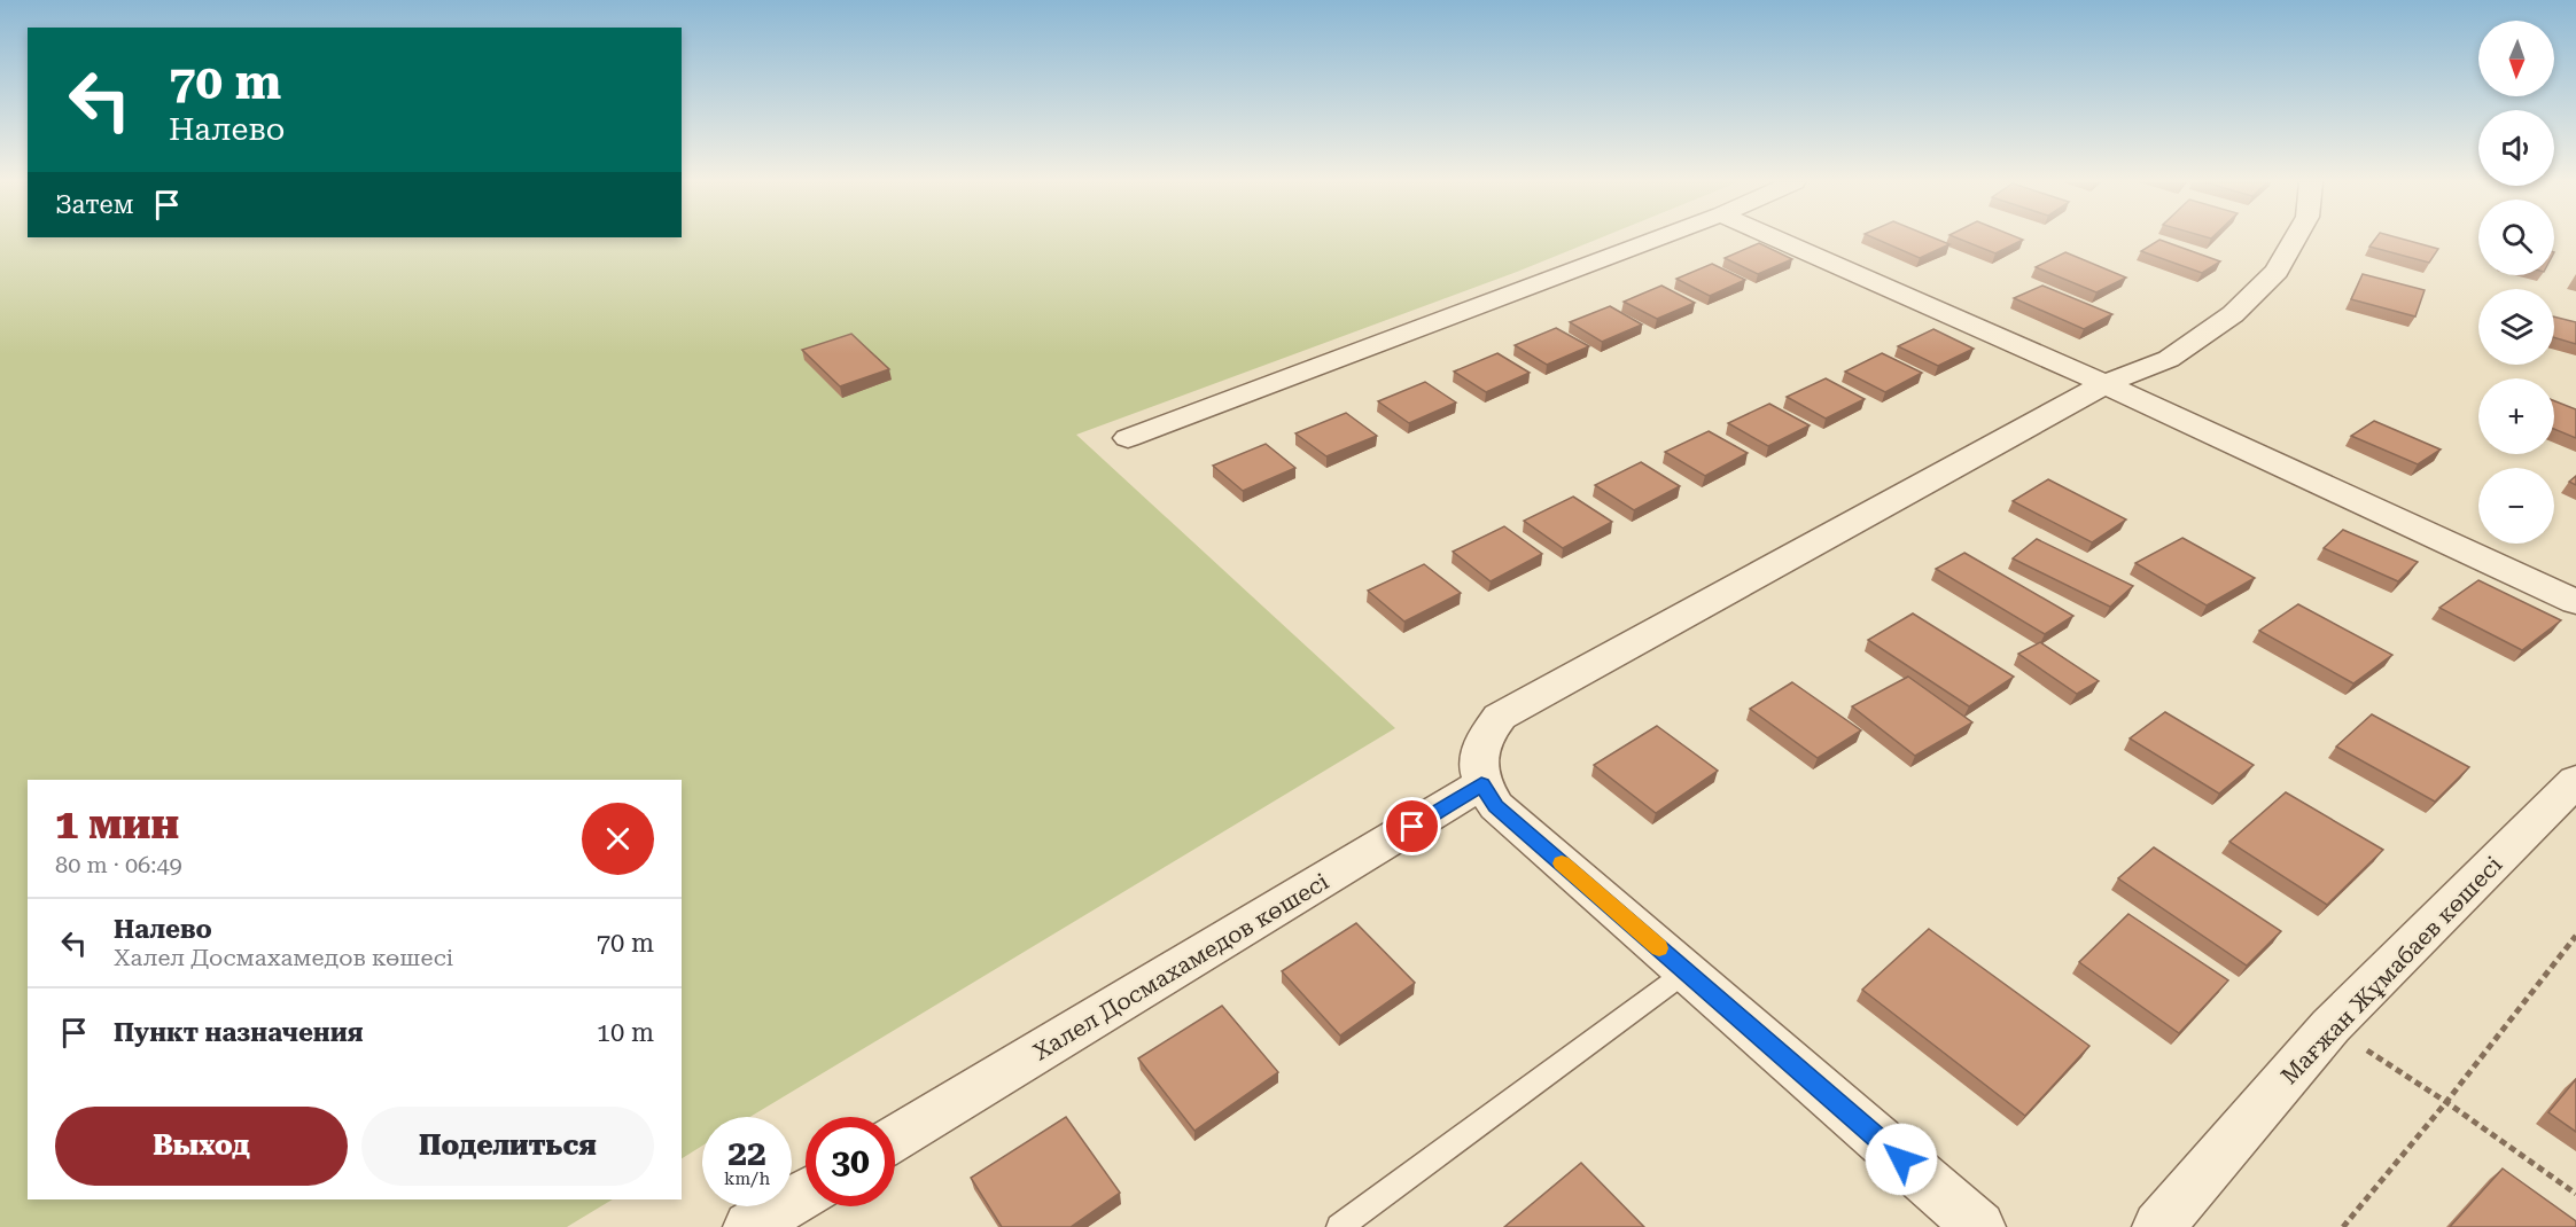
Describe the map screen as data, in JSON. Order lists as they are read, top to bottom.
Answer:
{
  "streets": {
    "street": ["Халел Досмахамедов көшесі", "Мағжан Жұмабаев көшесі"]
  },
  "north": "bottom",
  "page": {
    "map_buttons": ["+", "−"],
    "turn": ["70 m", "Налево"],
    "then": "Затем",
    "heading": ["1 мин", "80 m · 06:49"],
    "list": [
      {
        "name": "Налево",
        "note": "Халел Досмахамедов көшесі",
        "value": "70 m"
      },
      {
        "name": "Пункт назначения",
        "value": "10 m"
      }
    ],
    "buttons": ["Выход", "Поделиться"],
    "speed": "22 km/h",
    "limit": "30"
  }
}
